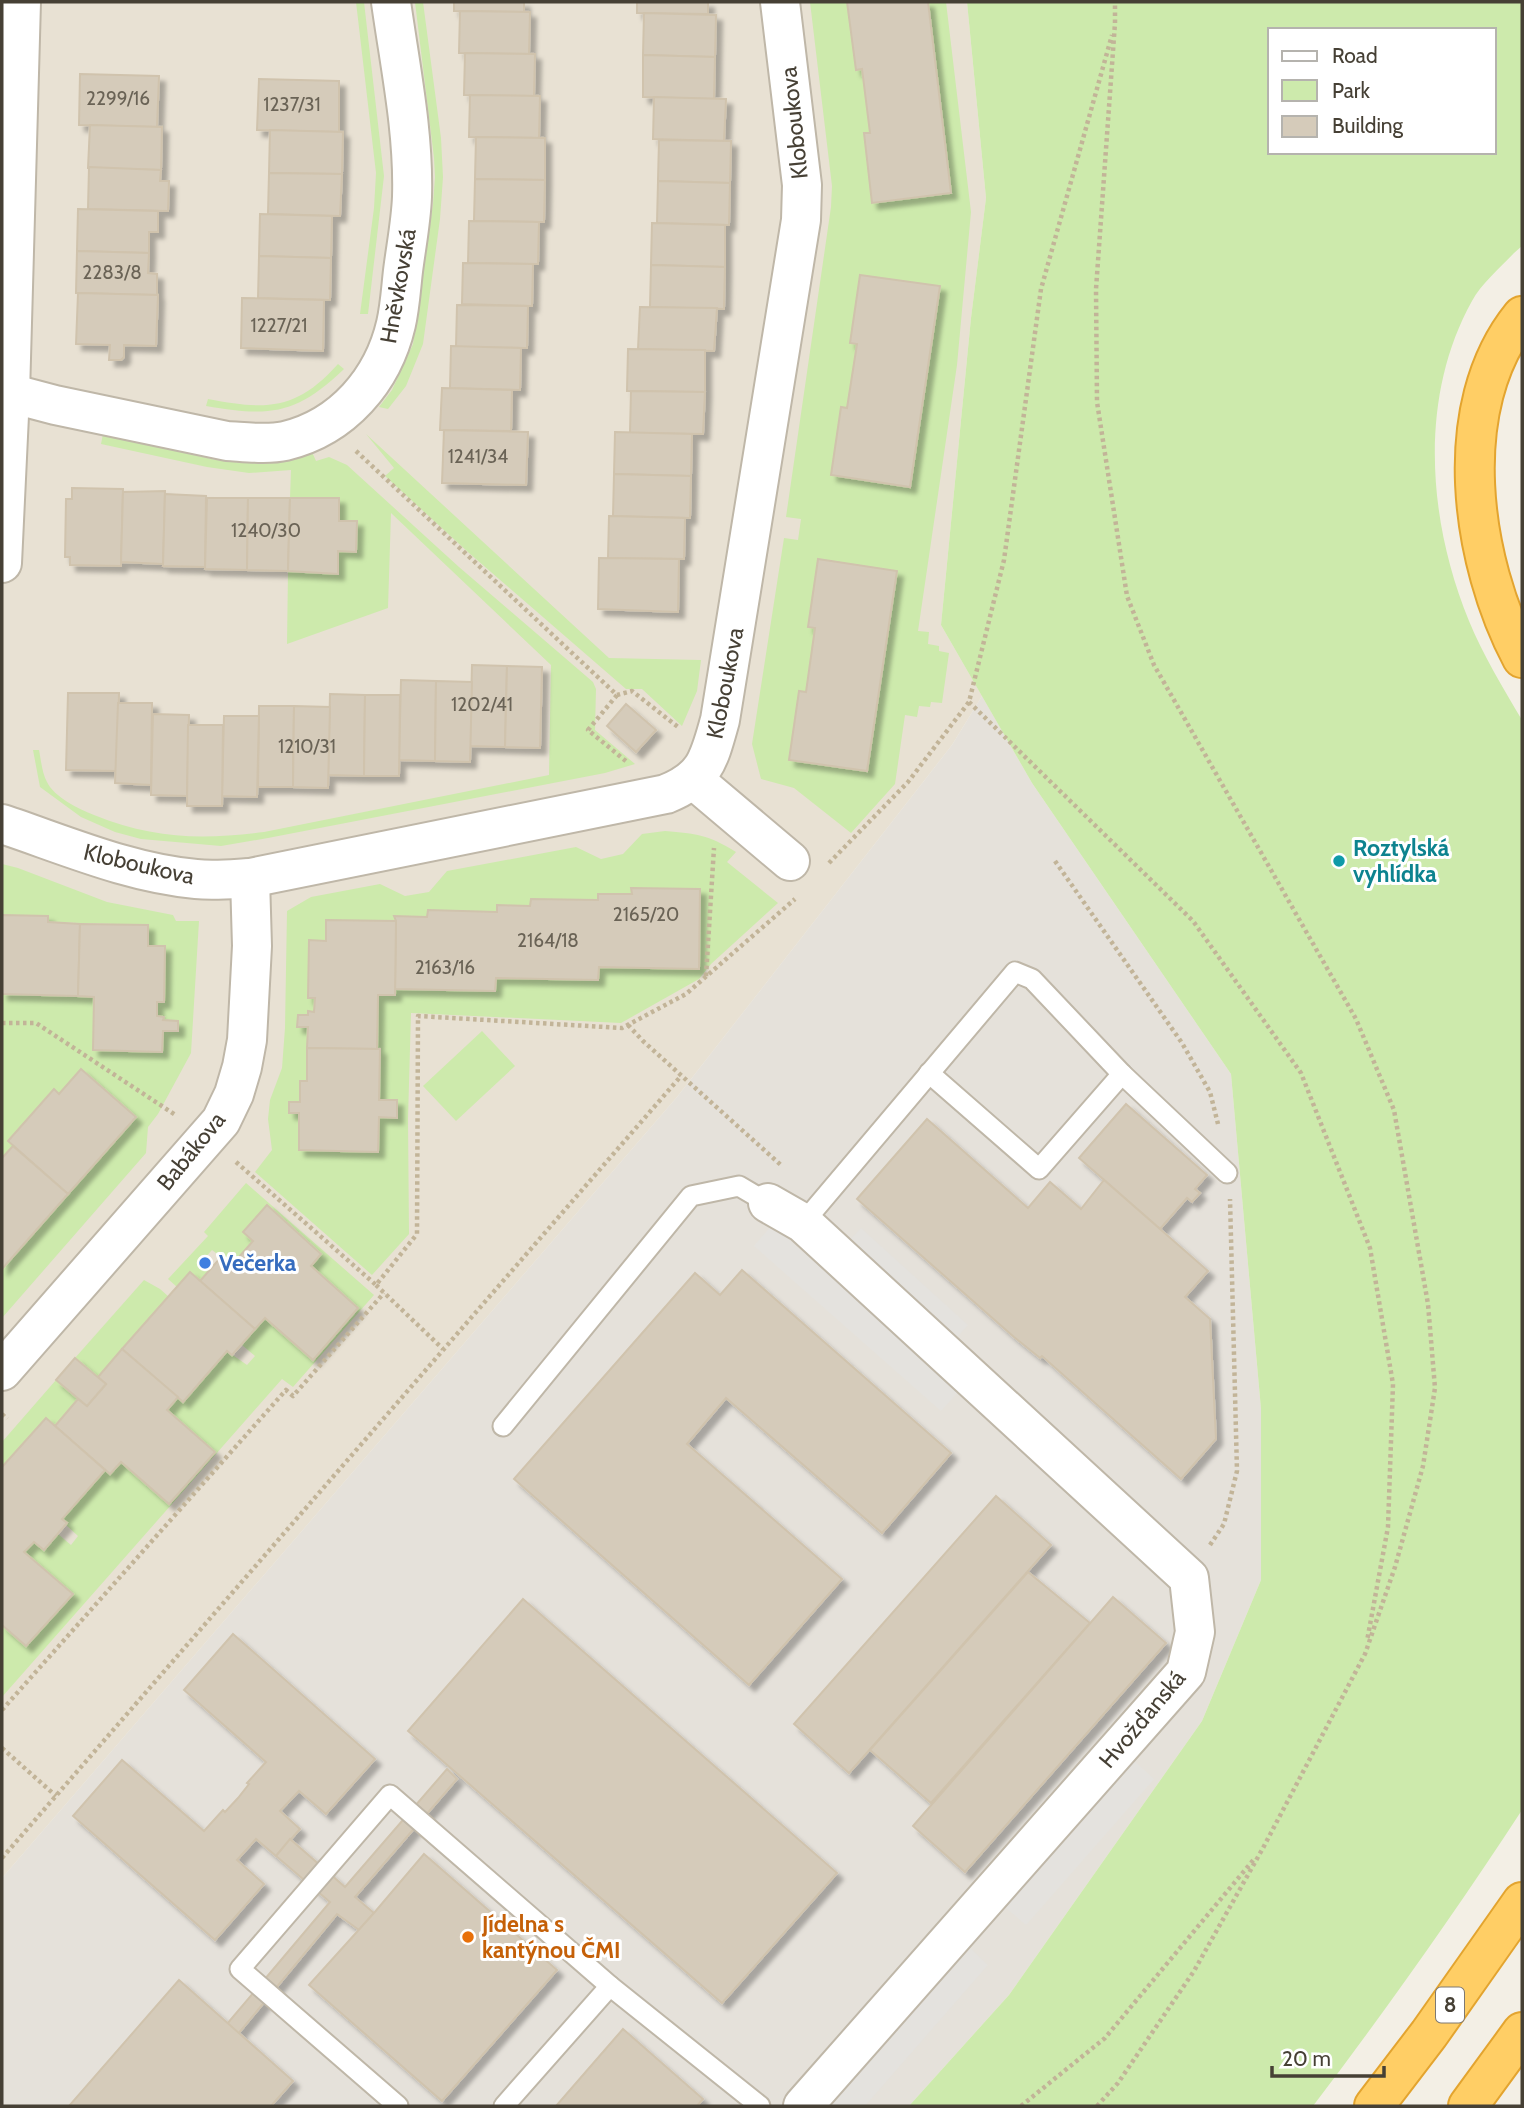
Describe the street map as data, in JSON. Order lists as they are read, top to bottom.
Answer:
{
  "streets": {
    "highway": ["8"],
    "street": [
      "Kloboukova",
      "Hněvkovská",
      "Babákova",
      "Hvožďanská"
    ]
  },
  "crossings": [
    ["Kloboukova", "Babákova"]
  ],
  "places": ["Roztylská vyhlídka", "Večerka", "Jídelna s kantýnou ČMI"],
  "house_numbers": [
    "2299/16",
    "1237/31",
    "2283/8",
    "1227/21",
    "1241/34",
    "1240/30",
    "1202/41",
    "1210/31",
    "2165/20",
    "2164/18",
    "2163/16"
  ],
  "legend": ["Road", "Park", "Building"],
  "scale_bar": "20 m"
}
